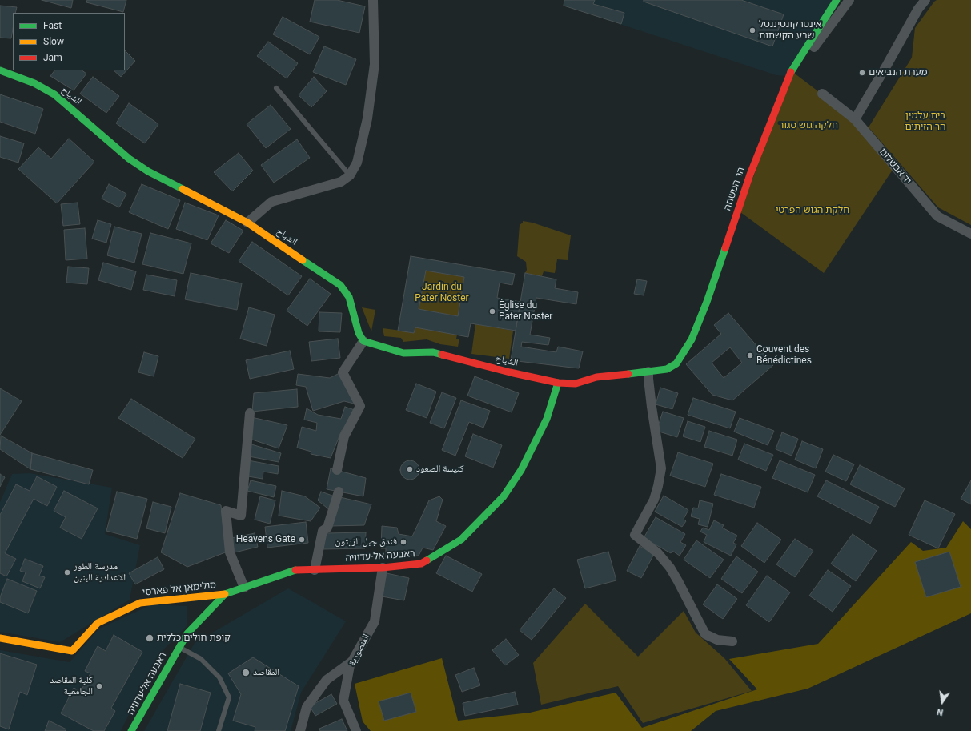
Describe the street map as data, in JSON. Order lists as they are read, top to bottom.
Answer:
{
  "streets": {
    "street": [
      "الشياح",
      "יד אבשלום",
      "הר המשחה",
      "ראבעה אל-עדוויה",
      "סולימאן אל פארסי",
      "المنصورية"
    ]
  },
  "crossings": [
    ["الشياح", "ראבעה אל-עדוויה"],
    ["ראבעה אל-עדוויה", "סולימאן אל פארסי"],
    ["ראבעה אל-עדוויה", "المنصورية"]
  ],
  "parks": [
    "בית עלמין הר הזיתים",
    "חלקה גוש סגור",
    "חלקת הגוש הפרטי",
    "Jardin du Pater Noster"
  ],
  "places": [
    "אינטרקונטיננטל שבע הקשתות",
    "מערת הנביאים",
    "Église du Pater Noster",
    "Couvent des Bénédictines",
    "كنيسة الصعود",
    "Heavens Gate",
    "فندق جبل الزيتون",
    "مدرسة الطور الاعدادية للبنين",
    "קופת חולים כללית",
    "المقاصد",
    "كلية المقاصد الجامعية"
  ],
  "legend": ["Fast", "Slow", "Jam"],
  "north": "bottom"
}
